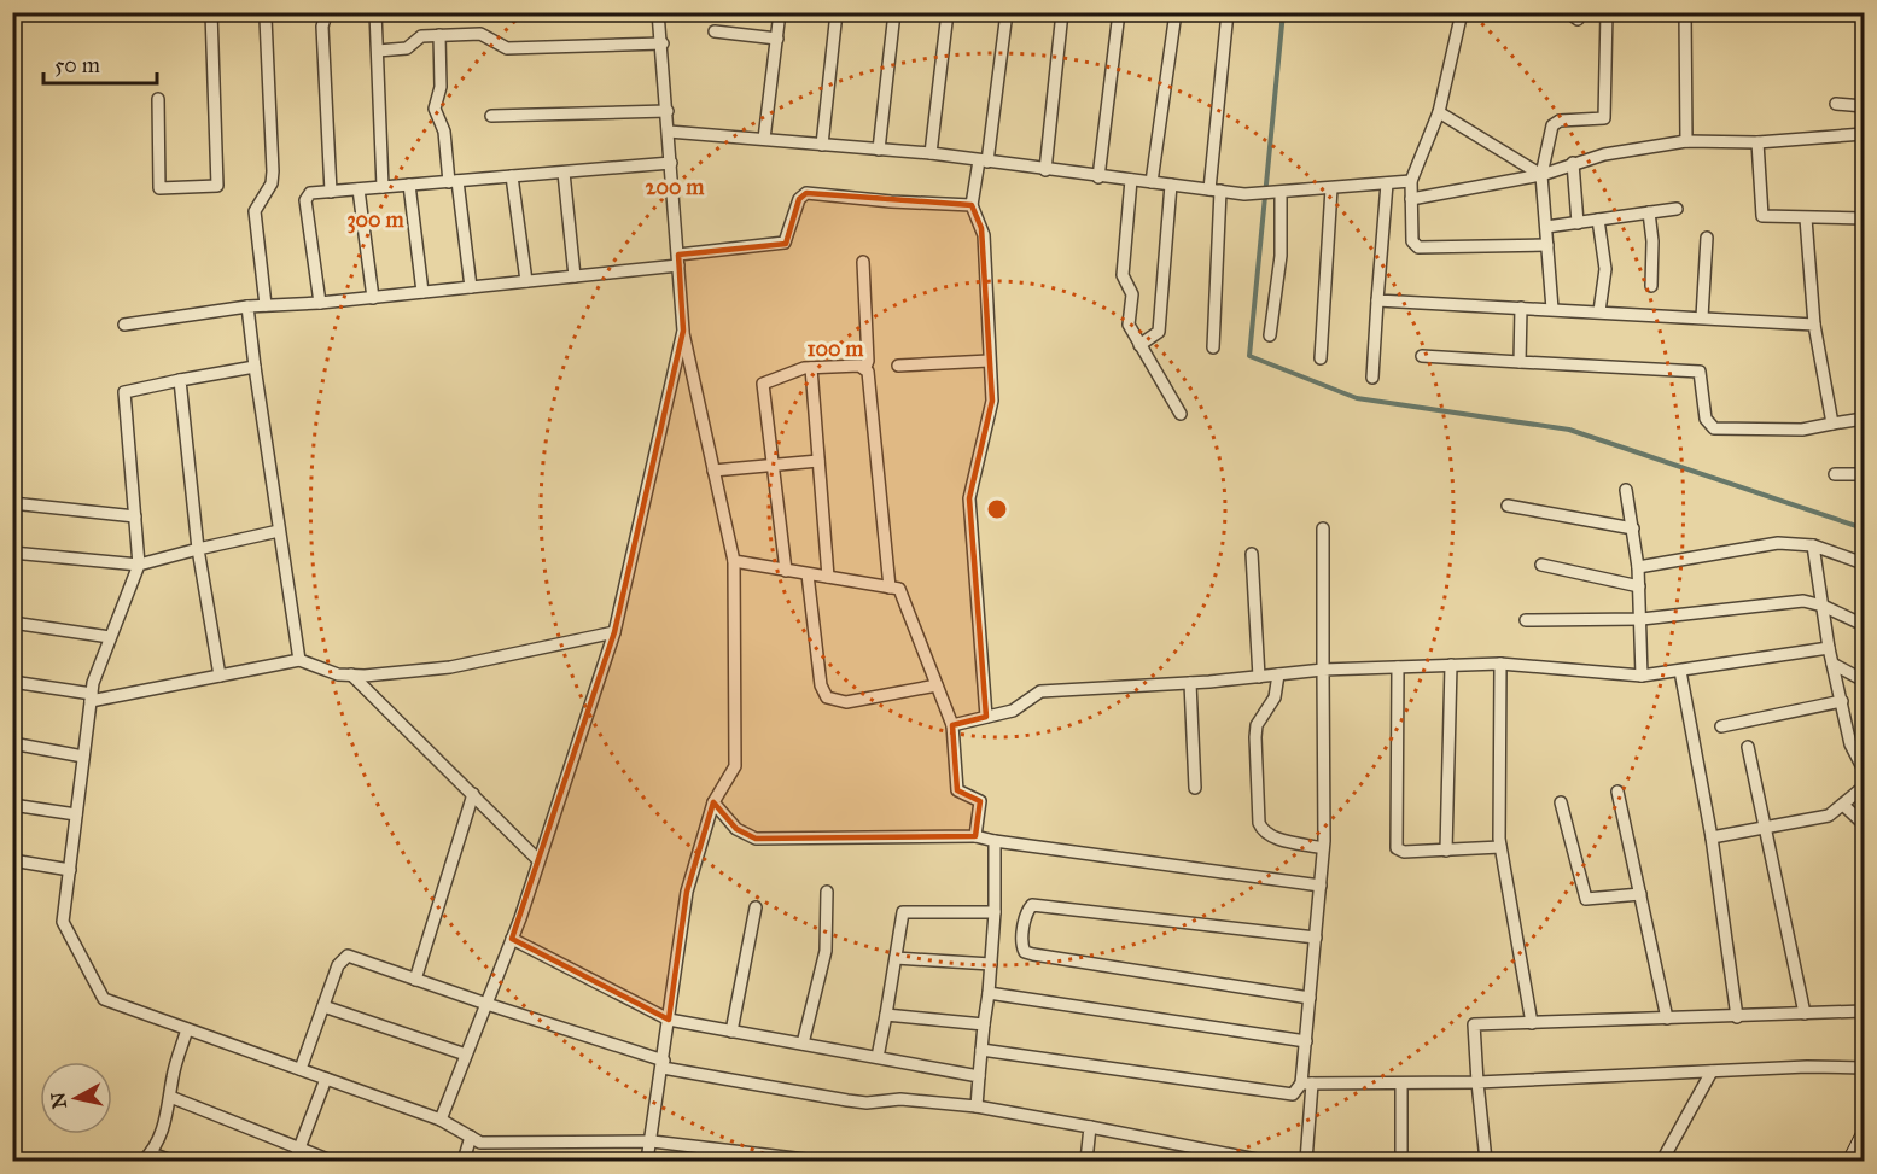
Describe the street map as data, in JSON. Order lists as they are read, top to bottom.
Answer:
{
  "scale_bar": "50 m",
  "north": "left",
  "rings": ["200 m", "300 m", "100 m"]
}
